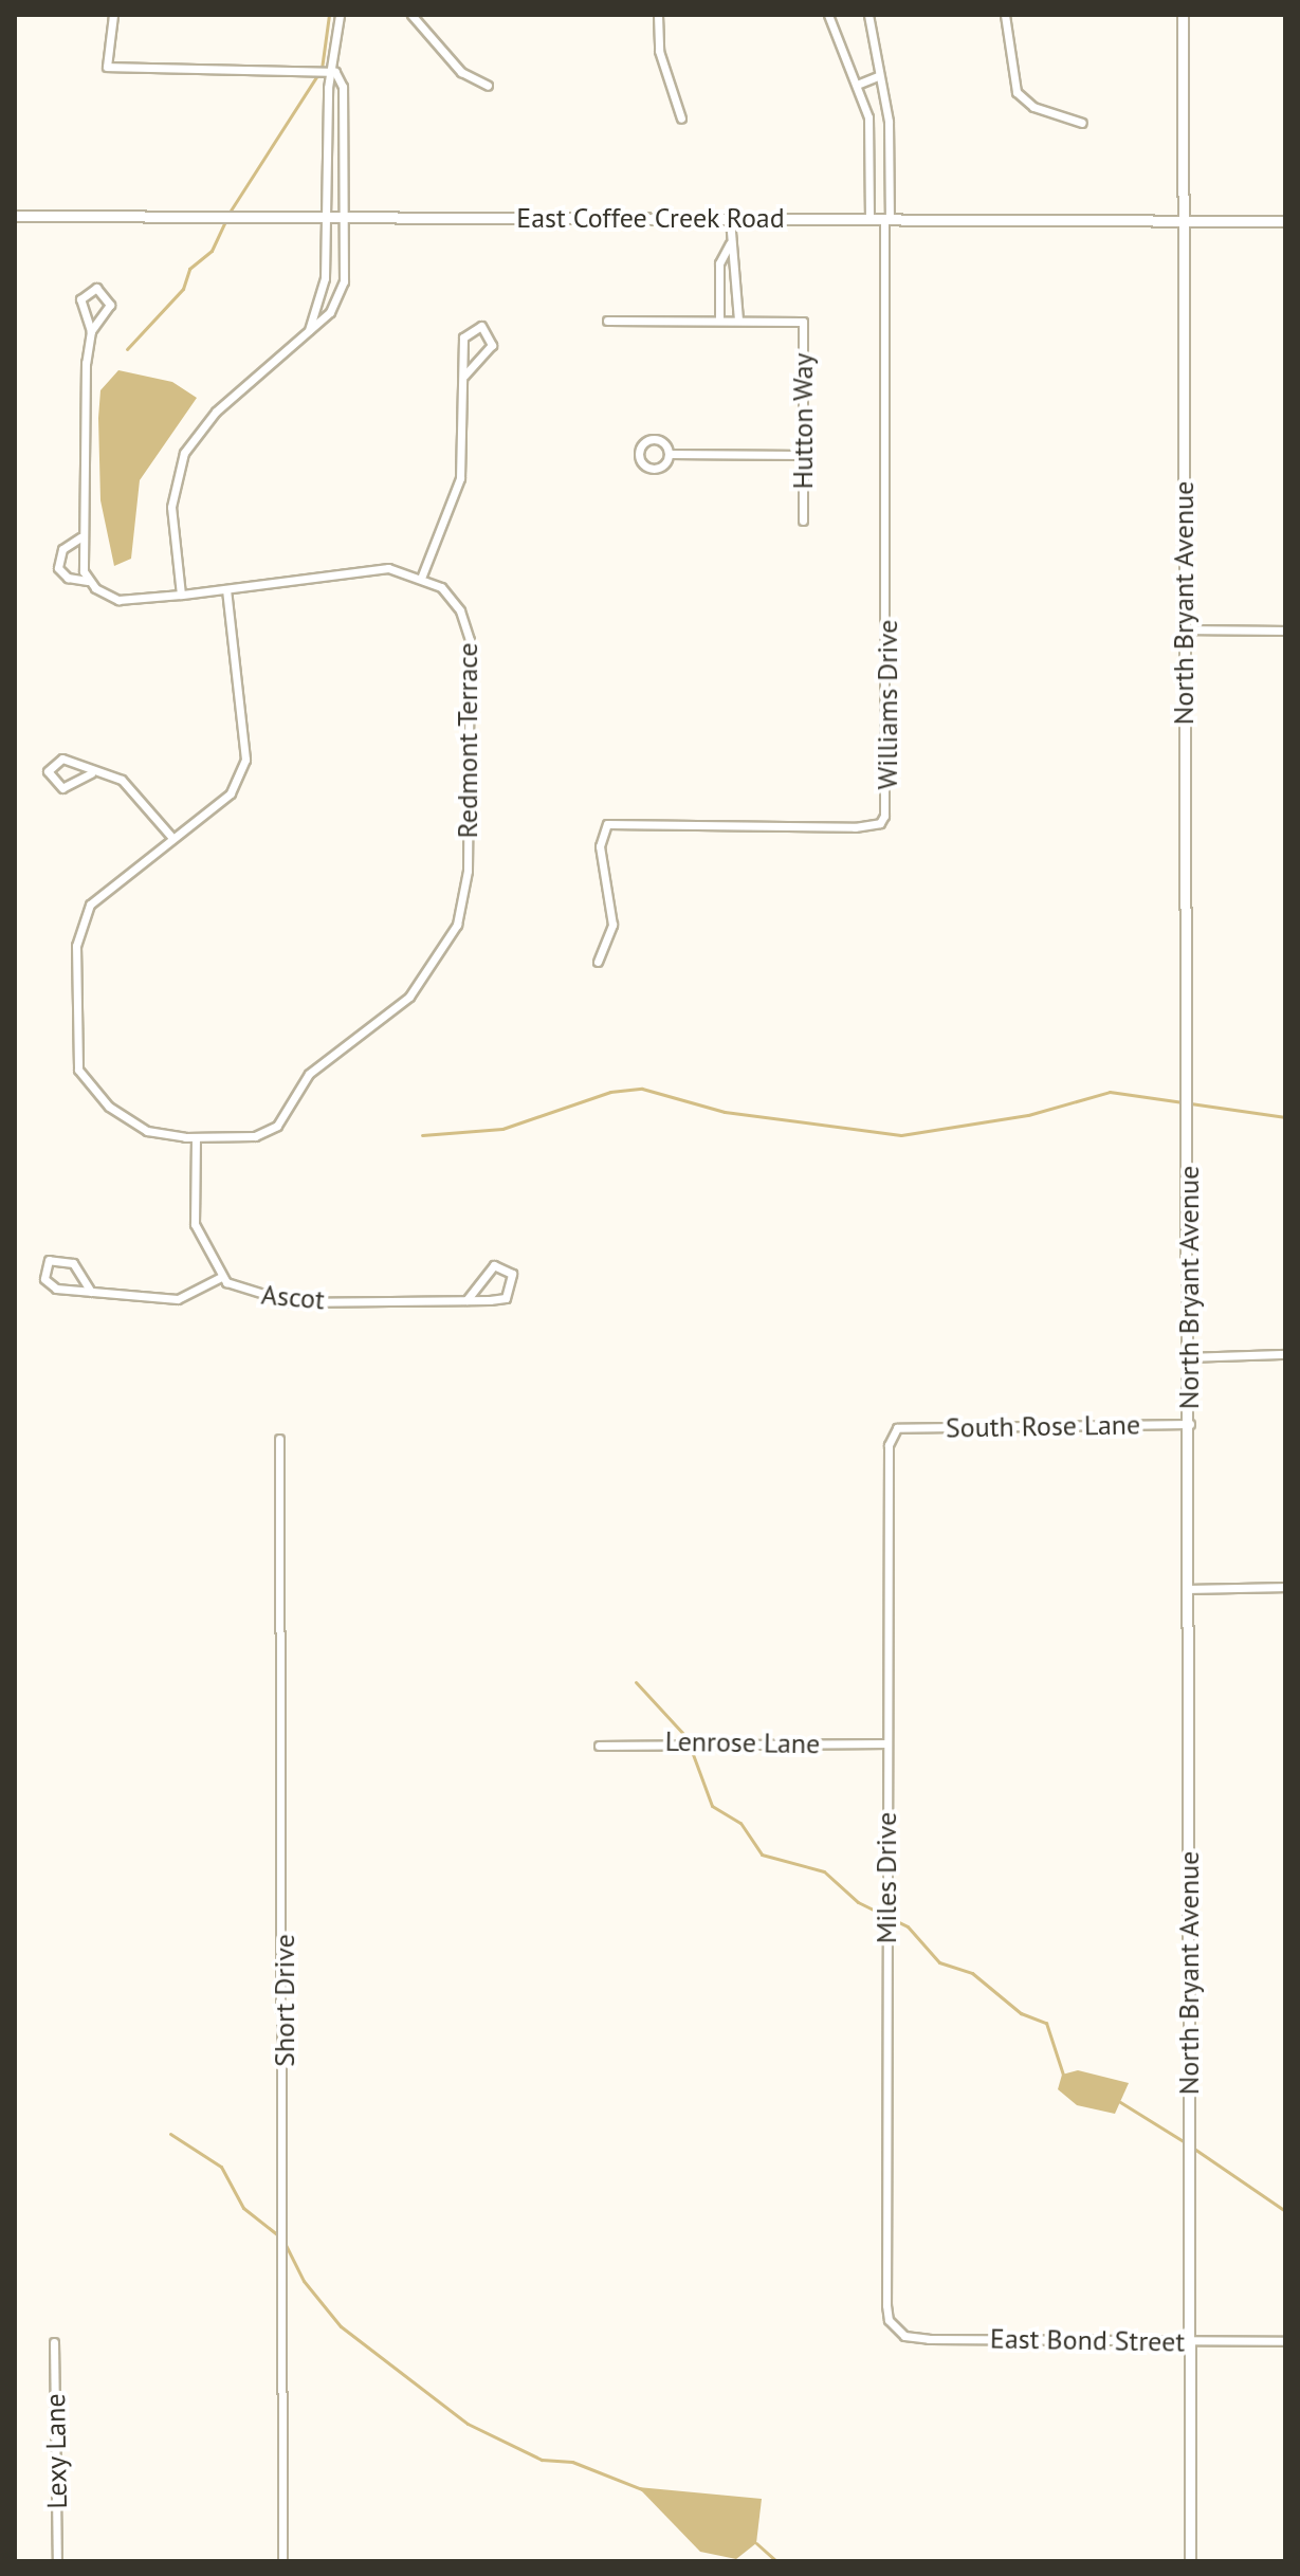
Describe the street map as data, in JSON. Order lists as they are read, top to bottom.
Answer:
{
  "streets": {
    "street": [
      "East Coffee Creek Road",
      "Hutton Way",
      "North Bryant Avenue",
      "Williams Drive",
      "Redmont Terrace",
      "Ascot",
      "South Rose Lane",
      "Lenrose Lane",
      "Miles Drive",
      "Short Drive",
      "East Bond Street",
      "Lexy Lane"
    ]
  },
  "crossings": [
    ["East Coffee Creek Road", "North Bryant Avenue"],
    ["East Coffee Creek Road", "Williams Drive"],
    ["North Bryant Avenue", "South Rose Lane"],
    ["North Bryant Avenue", "East Bond Street"],
    ["South Rose Lane", "Miles Drive"],
    ["Lenrose Lane", "Miles Drive"],
    ["Miles Drive", "East Bond Street"]
  ]
}
